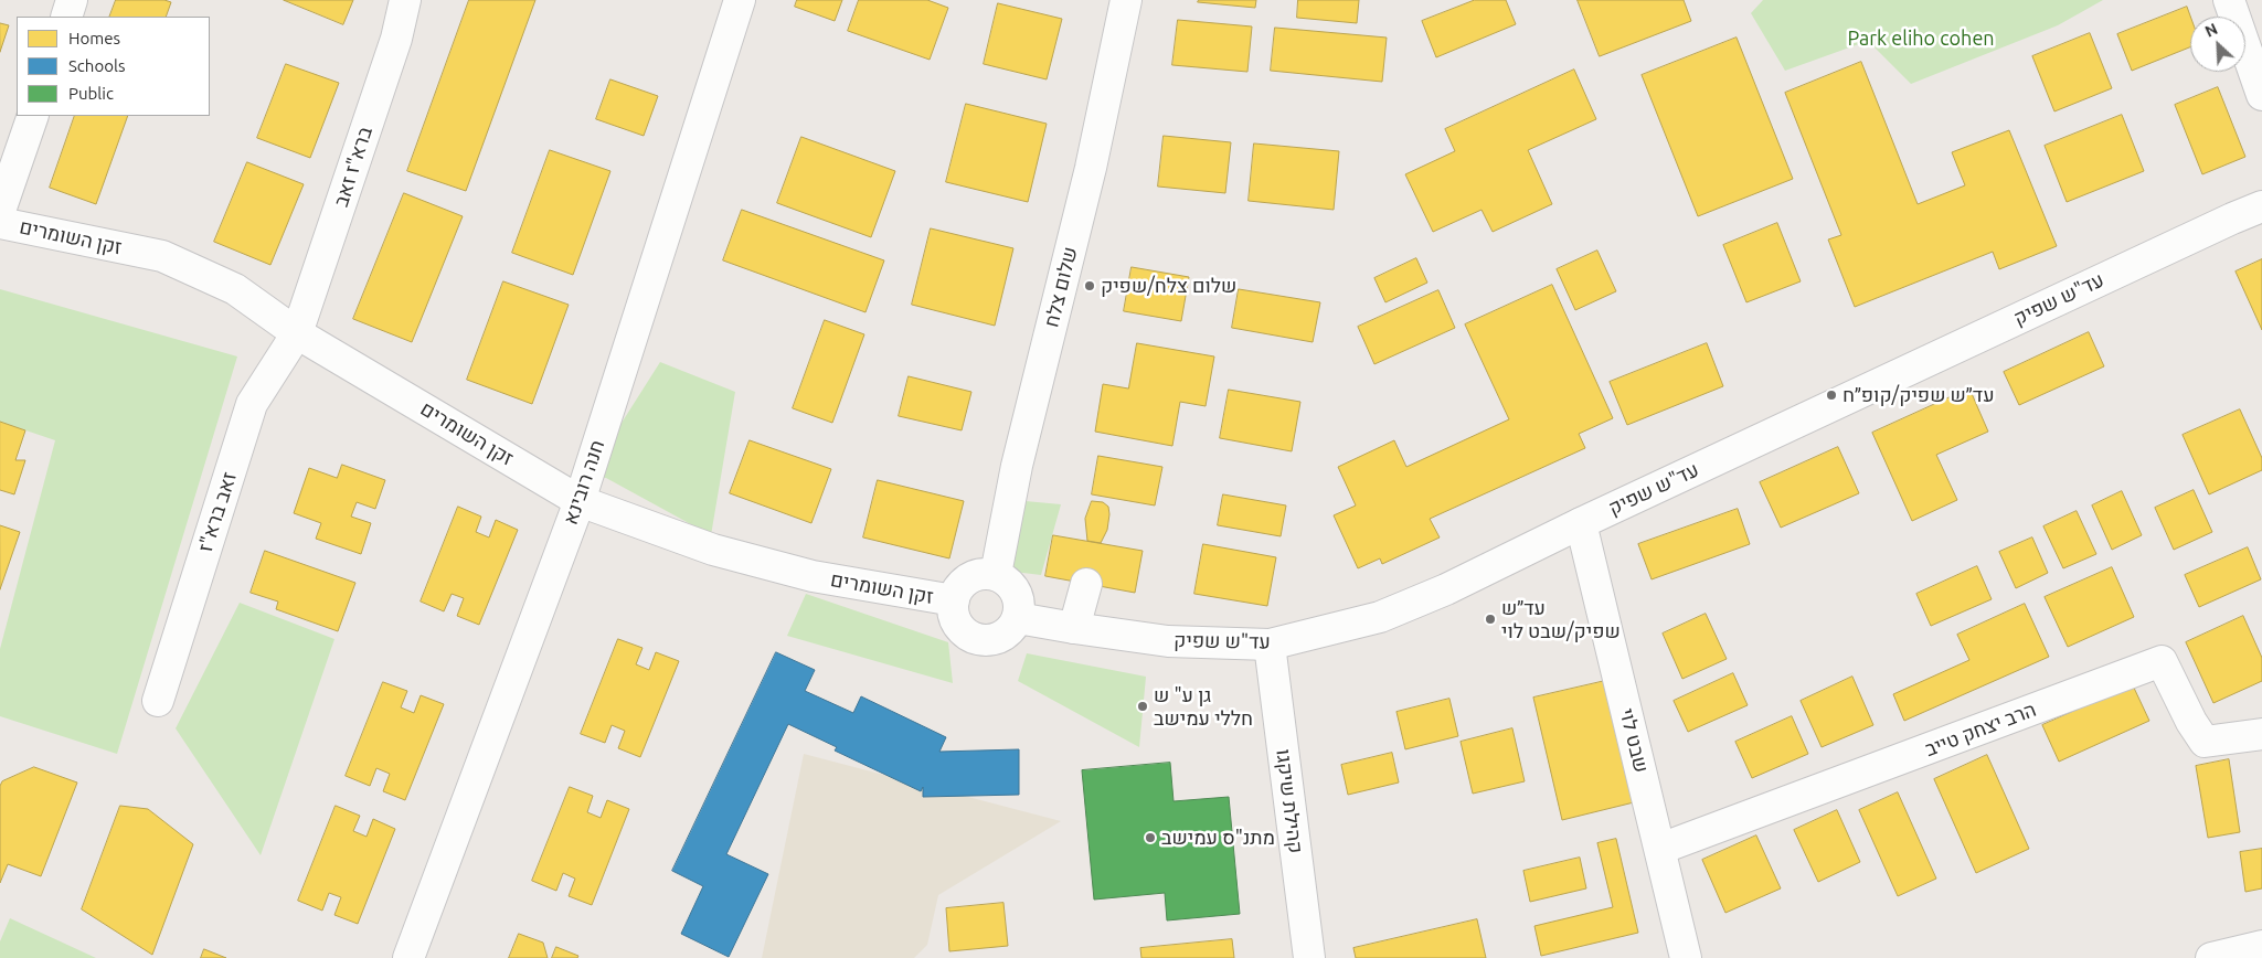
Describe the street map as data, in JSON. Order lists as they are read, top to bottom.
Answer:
{
  "streets": {
    "street": [
      "ברא\"ז זאב",
      "זקן השומרים",
      "שלום צלח",
      "עד\"ש שפיק",
      "חנה רובינא",
      "זאב ברא\"ז",
      "הרב יצחק טייב",
      "שבט לוי",
      "קהילת שיקגו"
    ]
  },
  "crossings": [
    ["ברא\"ז זאב", "זקן השומרים"],
    ["ברא\"ז זאב", "זאב ברא\"ז"],
    ["זקן השומרים", "שלום צלח"],
    ["זקן השומרים", "עד\"ש שפיק"],
    ["זקן השומרים", "חנה רובינא"],
    ["זקן השומרים", "זאב ברא\"ז"],
    ["שלום צלח", "עד\"ש שפיק"],
    ["עד\"ש שפיק", "שבט לוי"],
    ["עד\"ש שפיק", "קהילת שיקגו"],
    ["הרב יצחק טייב", "שבט לוי"]
  ],
  "parks": ["Park eliho cohen"],
  "places": [
    "שלום צלח/שפיק",
    "עד״ש שפיק/קופ״ח",
    "עד״ש שפיק/שבט לוי",
    "גן ע\" ש חללי עמישב",
    "מתנ\"ס עמישב"
  ],
  "legend": ["Homes", "Schools", "Public"],
  "north": "top left"
}
